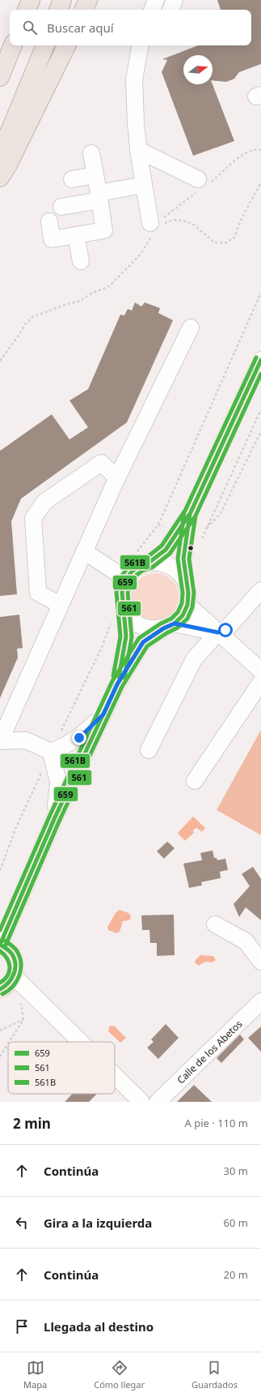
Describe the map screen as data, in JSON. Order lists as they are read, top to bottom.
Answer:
{
  "streets": {
    "street": ["Calle de los Abetos"]
  },
  "lines": ["transit line 561B", "transit line 659", "transit line 561"],
  "legend": ["659", "561", "561B"],
  "north": "right",
  "page": {
    "search": "Buscar aquí",
    "heading": ["2 min", "A pie · 110 m"],
    "list": [
      ["Continúa", "30 m"],
      ["Gira a la izquierda", "60 m"],
      ["Continúa", "20 m"],
      "Llegada al destino"
    ],
    "nav": ["Mapa", "Cómo llegar", "Guardados"]
  }
}
